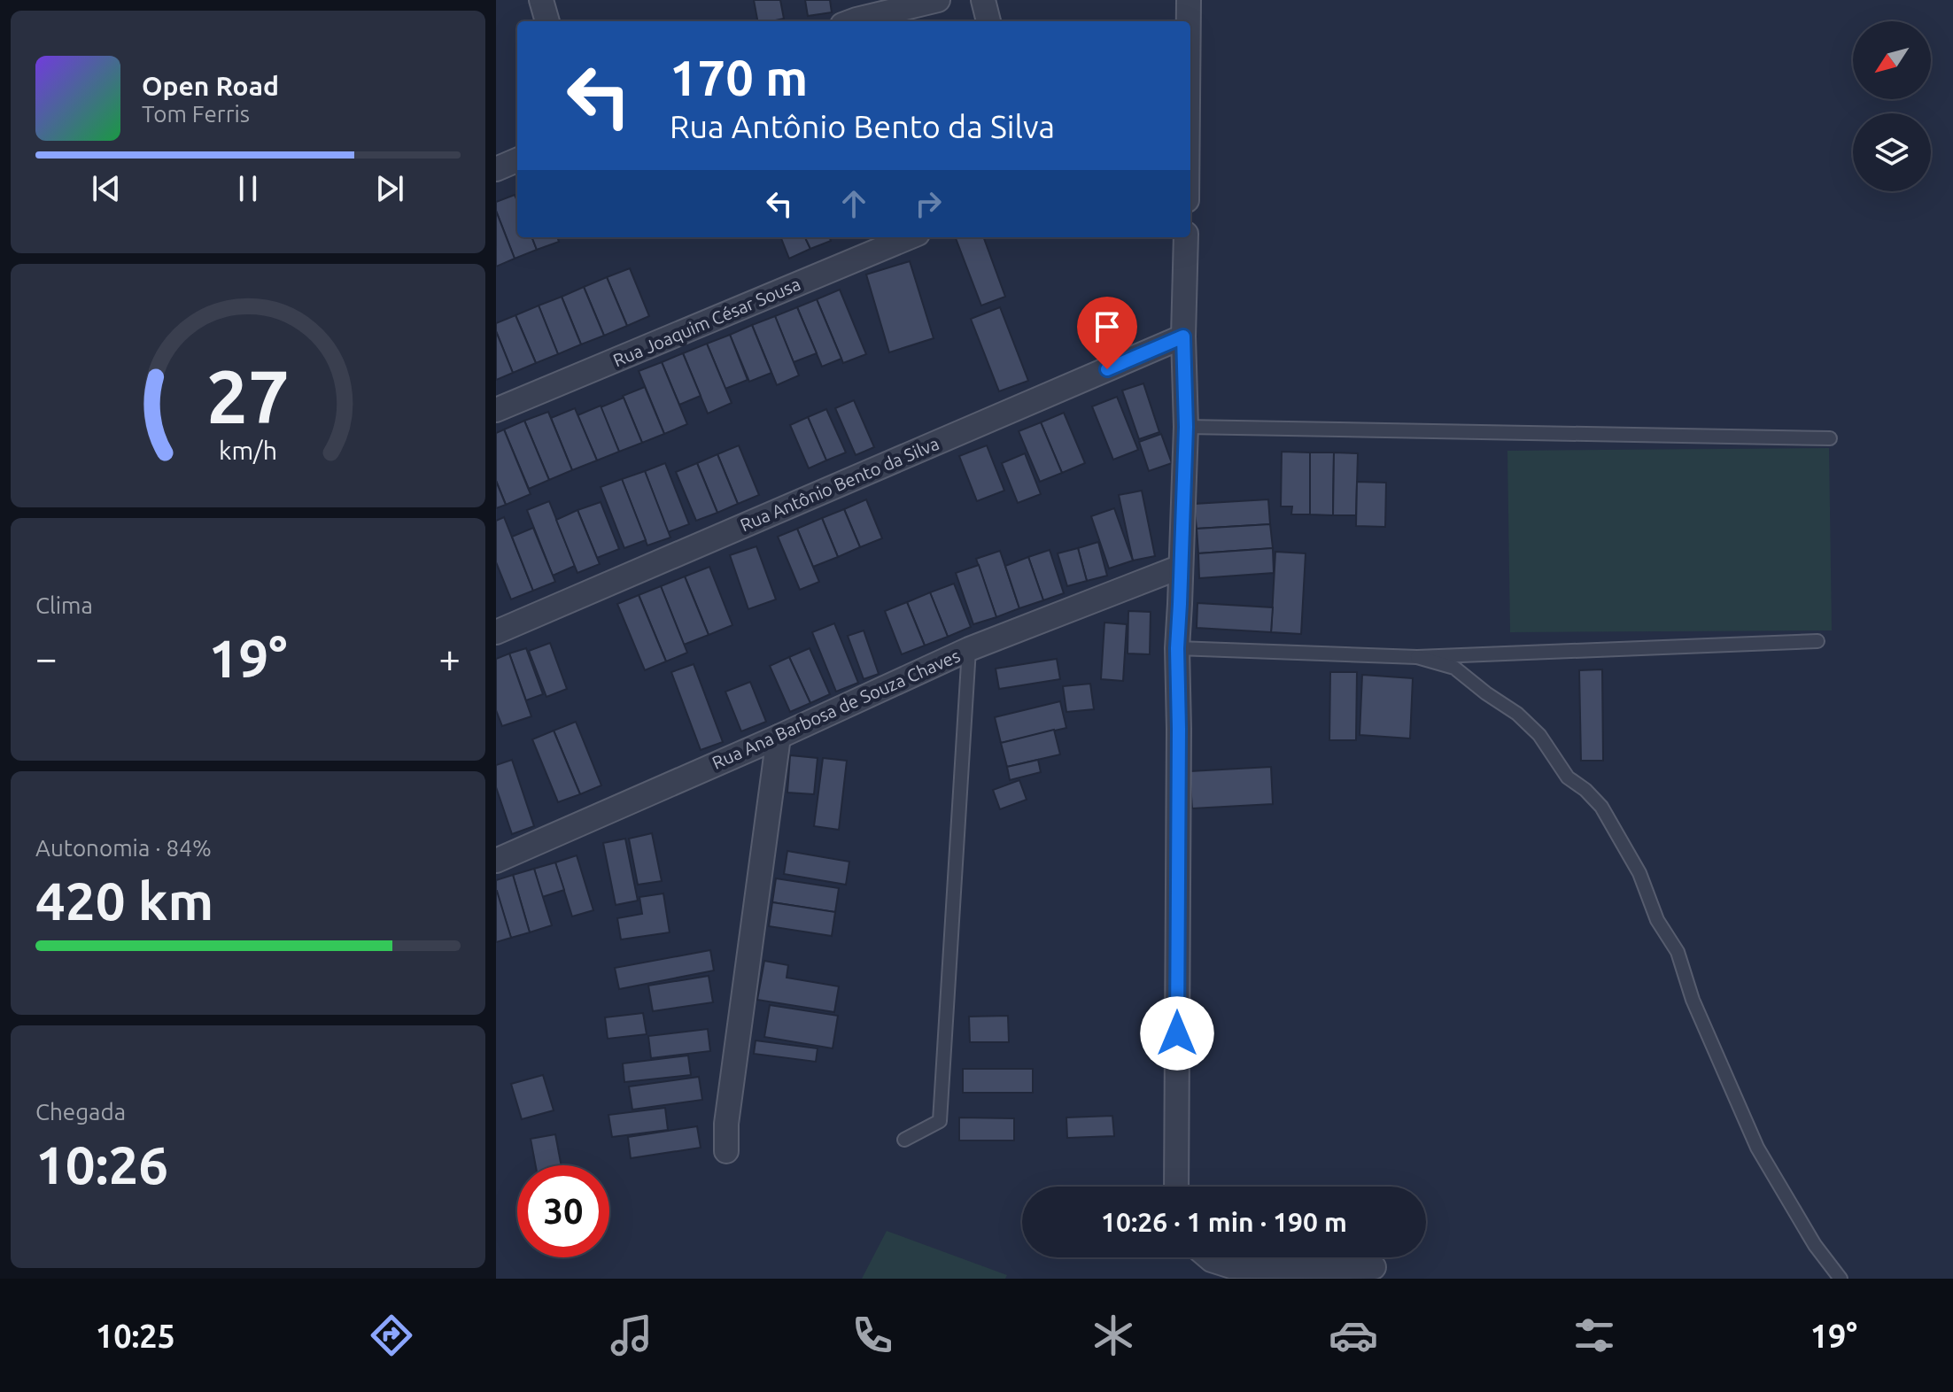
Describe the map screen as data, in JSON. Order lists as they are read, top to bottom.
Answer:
{
  "streets": {
    "street": ["Rua Joaquim César Sousa", "Rua Antônio Bento da Silva", "Rua Ana Barbosa de Souza Chaves"]
  },
  "north": "bottom left",
  "page": {
    "turn": ["170 m", "Rua Antônio Bento da Silva"],
    "song": ["Open Road", "Tom Ferris"],
    "tile": [
      "Clima",
      ["Autonomia · 84%", "420 km"],
      ["Chegada", "10:26"]
    ],
    "heat": ["−", "19°", "+"],
    "limit": "30",
    "trip": "10:26 · 1 min · 190 m",
    "tabs": ["10:25", "19°"],
    "gauge": ["27", "km/h"]
  }
}
